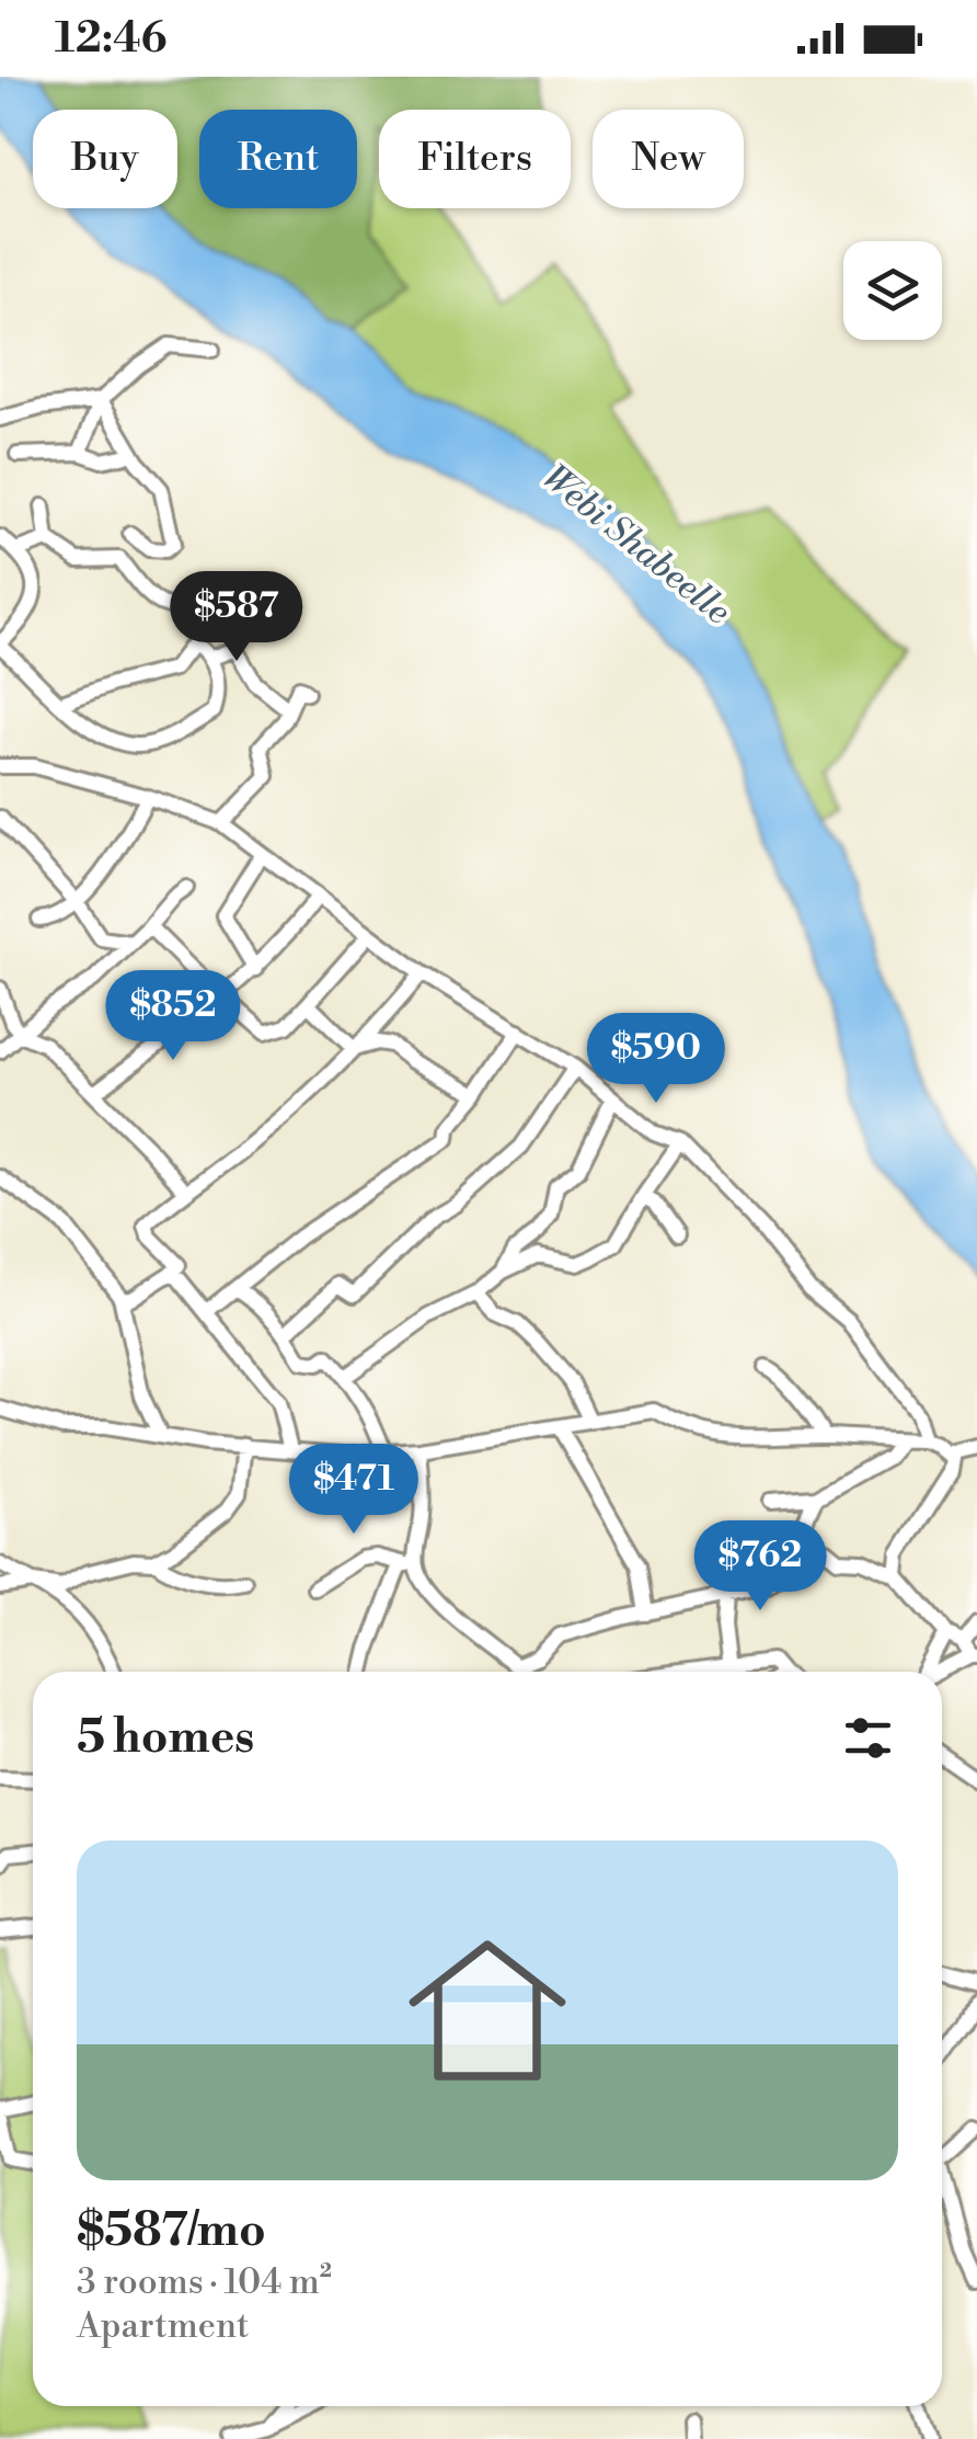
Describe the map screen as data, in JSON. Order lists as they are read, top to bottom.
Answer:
{
  "water": ["Webi Shabeelle"],
  "page": {
    "status": "12:46",
    "chip": [
      "Buy",
      "Rent",
      "Filters",
      "New"
    ],
    "price": [
      "$587",
      "$852",
      "$590",
      "$471",
      "$762"
    ],
    "heading": "5 homes",
    "list": [
      {
        "name": "$587/mo",
        "note": "3 rooms · 104 m² · Apartment"
      }
    ]
  }
}
